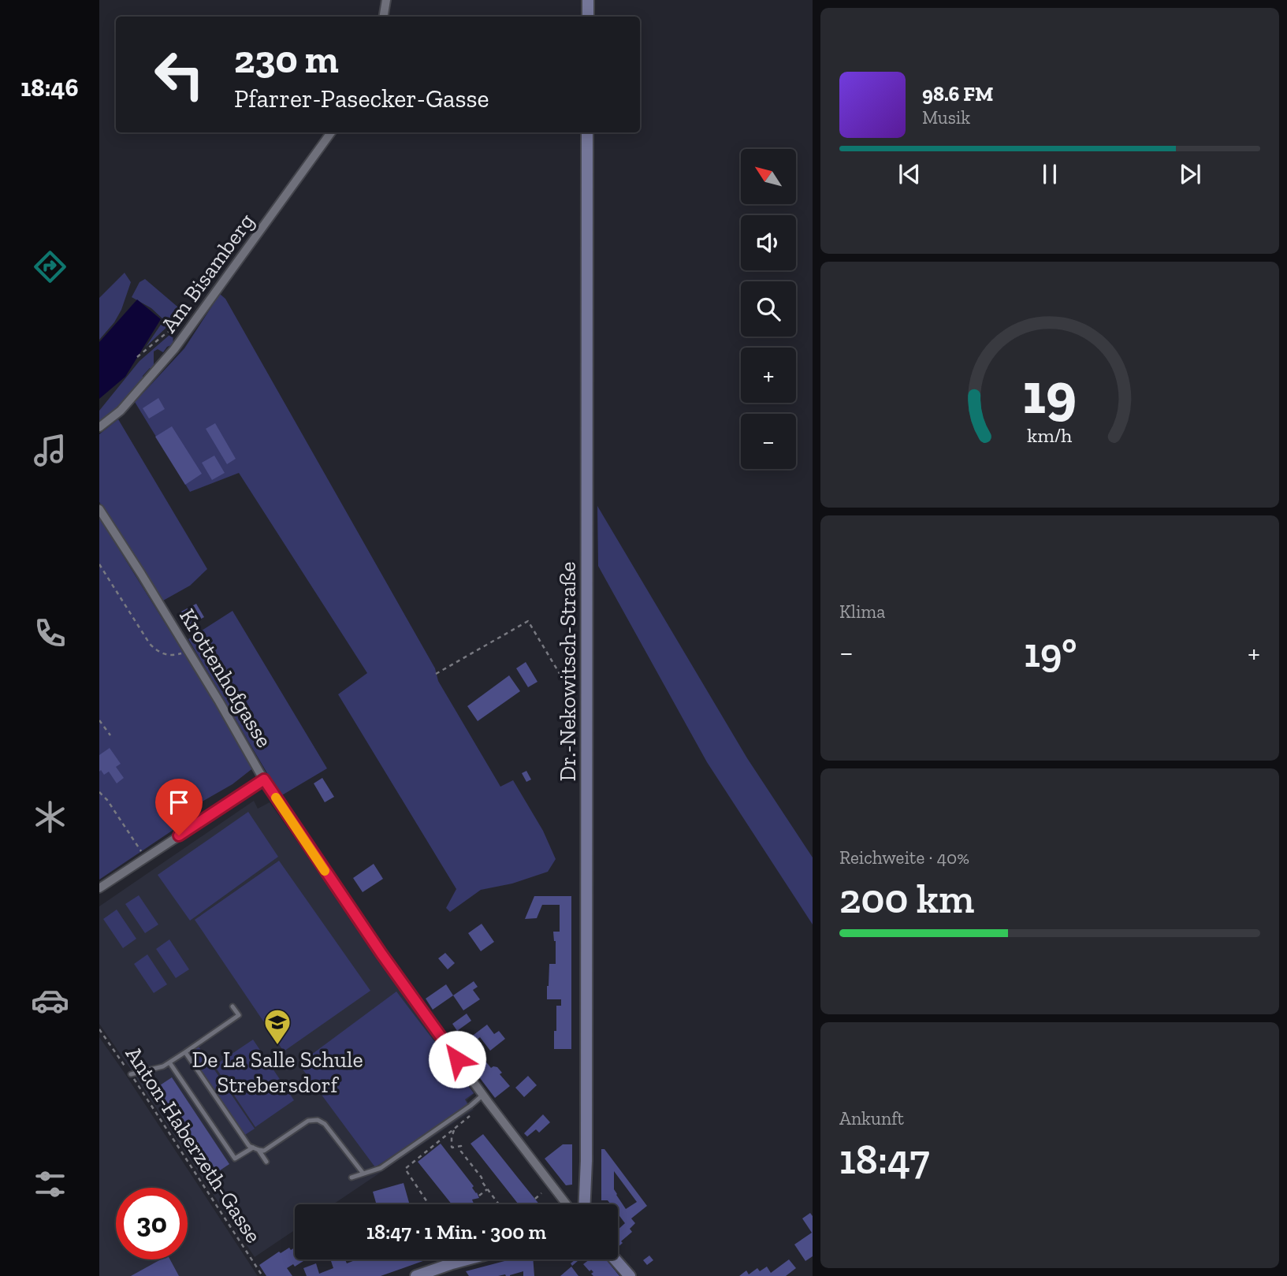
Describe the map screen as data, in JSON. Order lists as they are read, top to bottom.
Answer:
{
  "streets": {
    "main road": ["Dr.-Nekowitsch-Straße"],
    "street": ["Am Bisamberg", "Krottenhofgasse"],
    "path": ["Anton-Haberzeth-Gasse"]
  },
  "places": {
    "school or university": ["De La Salle Schule Strebersdorf"]
  },
  "north": "top left",
  "page": {
    "tabs": "18:46",
    "turn": ["230 m", "Pfarrer-Pasecker-Gasse"],
    "song": ["98.6 FM", "Musik"],
    "map_buttons": ["+", "−"],
    "tile": [
      "Klima",
      ["Reichweite · 40%", "200 km"],
      ["Ankunft", "18:47"]
    ],
    "heat": ["−", "19°", "+"],
    "limit": "30",
    "trip": "18:47 · 1 Min. · 300 m",
    "gauge": ["19", "km/h"]
  }
}
